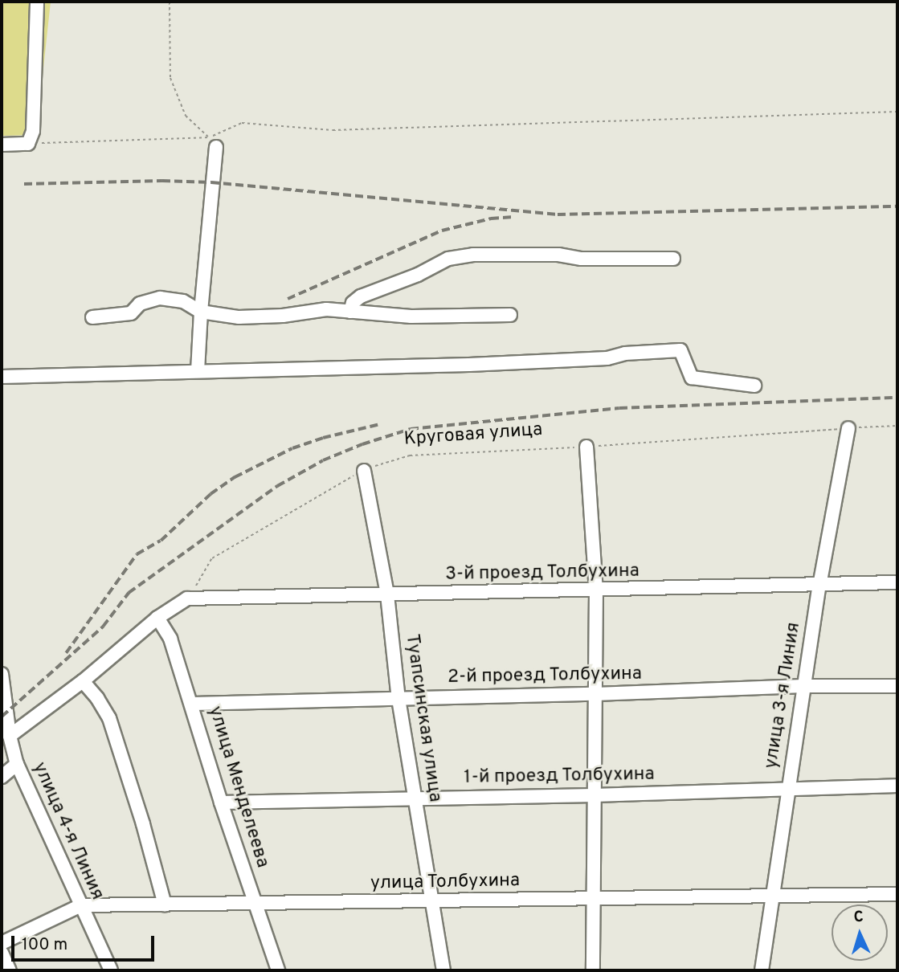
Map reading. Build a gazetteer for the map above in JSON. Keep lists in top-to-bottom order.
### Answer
{
  "streets": {
    "street": [
      "3-й проезд Толбухина",
      "2-й проезд Толбухина",
      "улица 3-я Линия",
      "Туапсинская улица",
      "1-й проезд Толбухина",
      "улица Менделеева",
      "улица 4-я Линия",
      "улица Толбухина"
    ],
    "path": ["Круговая улица"]
  },
  "crossings": [
    ["Круговая улица", "3-й проезд Толбухина"],
    ["Круговая улица", "улица 3-я Линия"],
    ["Круговая улица", "Туапсинская улица"],
    ["3-й проезд Толбухина", "улица 3-я Линия"],
    ["3-й проезд Толбухина", "Туапсинская улица"],
    ["2-й проезд Толбухина", "улица 3-я Линия"],
    ["2-й проезд Толбухина", "Туапсинская улица"],
    ["2-й проезд Толбухина", "улица Менделеева"],
    ["улица 3-я Линия", "1-й проезд Толбухина"],
    ["улица 3-я Линия", "улица Толбухина"],
    ["Туапсинская улица", "1-й проезд Толбухина"],
    ["Туапсинская улица", "улица Толбухина"],
    ["1-й проезд Толбухина", "улица Менделеева"],
    ["улица Менделеева", "улица Толбухина"],
    ["улица 4-я Линия", "улица Толбухина"]
  ],
  "scale_bar": "100 m",
  "north": "top"
}
